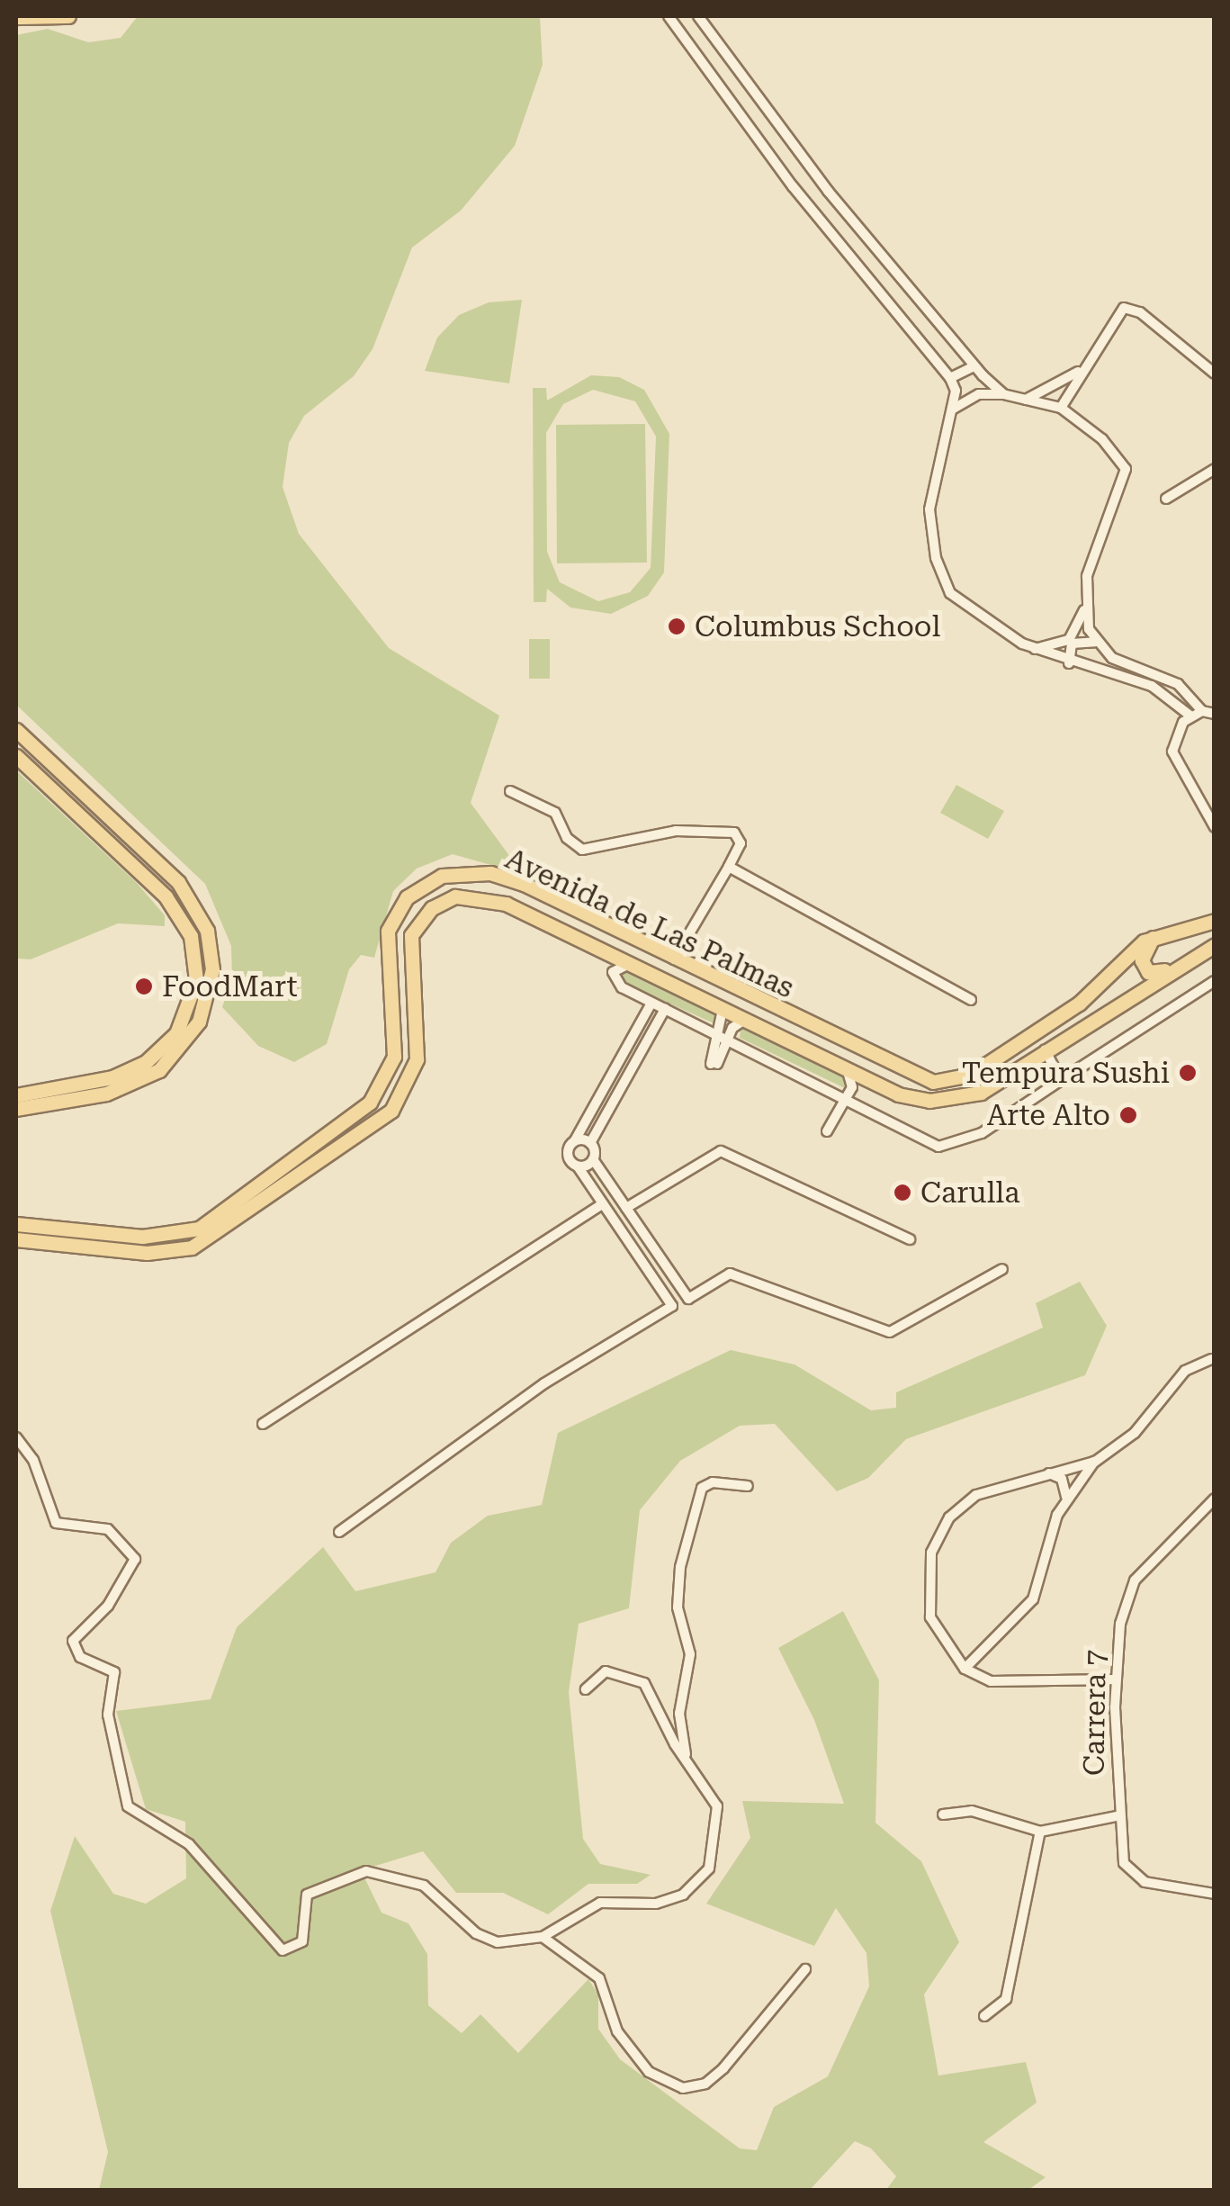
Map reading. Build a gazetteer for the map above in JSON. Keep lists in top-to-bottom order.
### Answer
{
  "streets": {
    "main road": ["Avenida de Las Palmas"],
    "street": ["Carrera 7"]
  },
  "places": [
    "Columbus School",
    "FoodMart",
    "Tempura Sushi",
    "Arte Alto",
    "Carulla"
  ]
}
